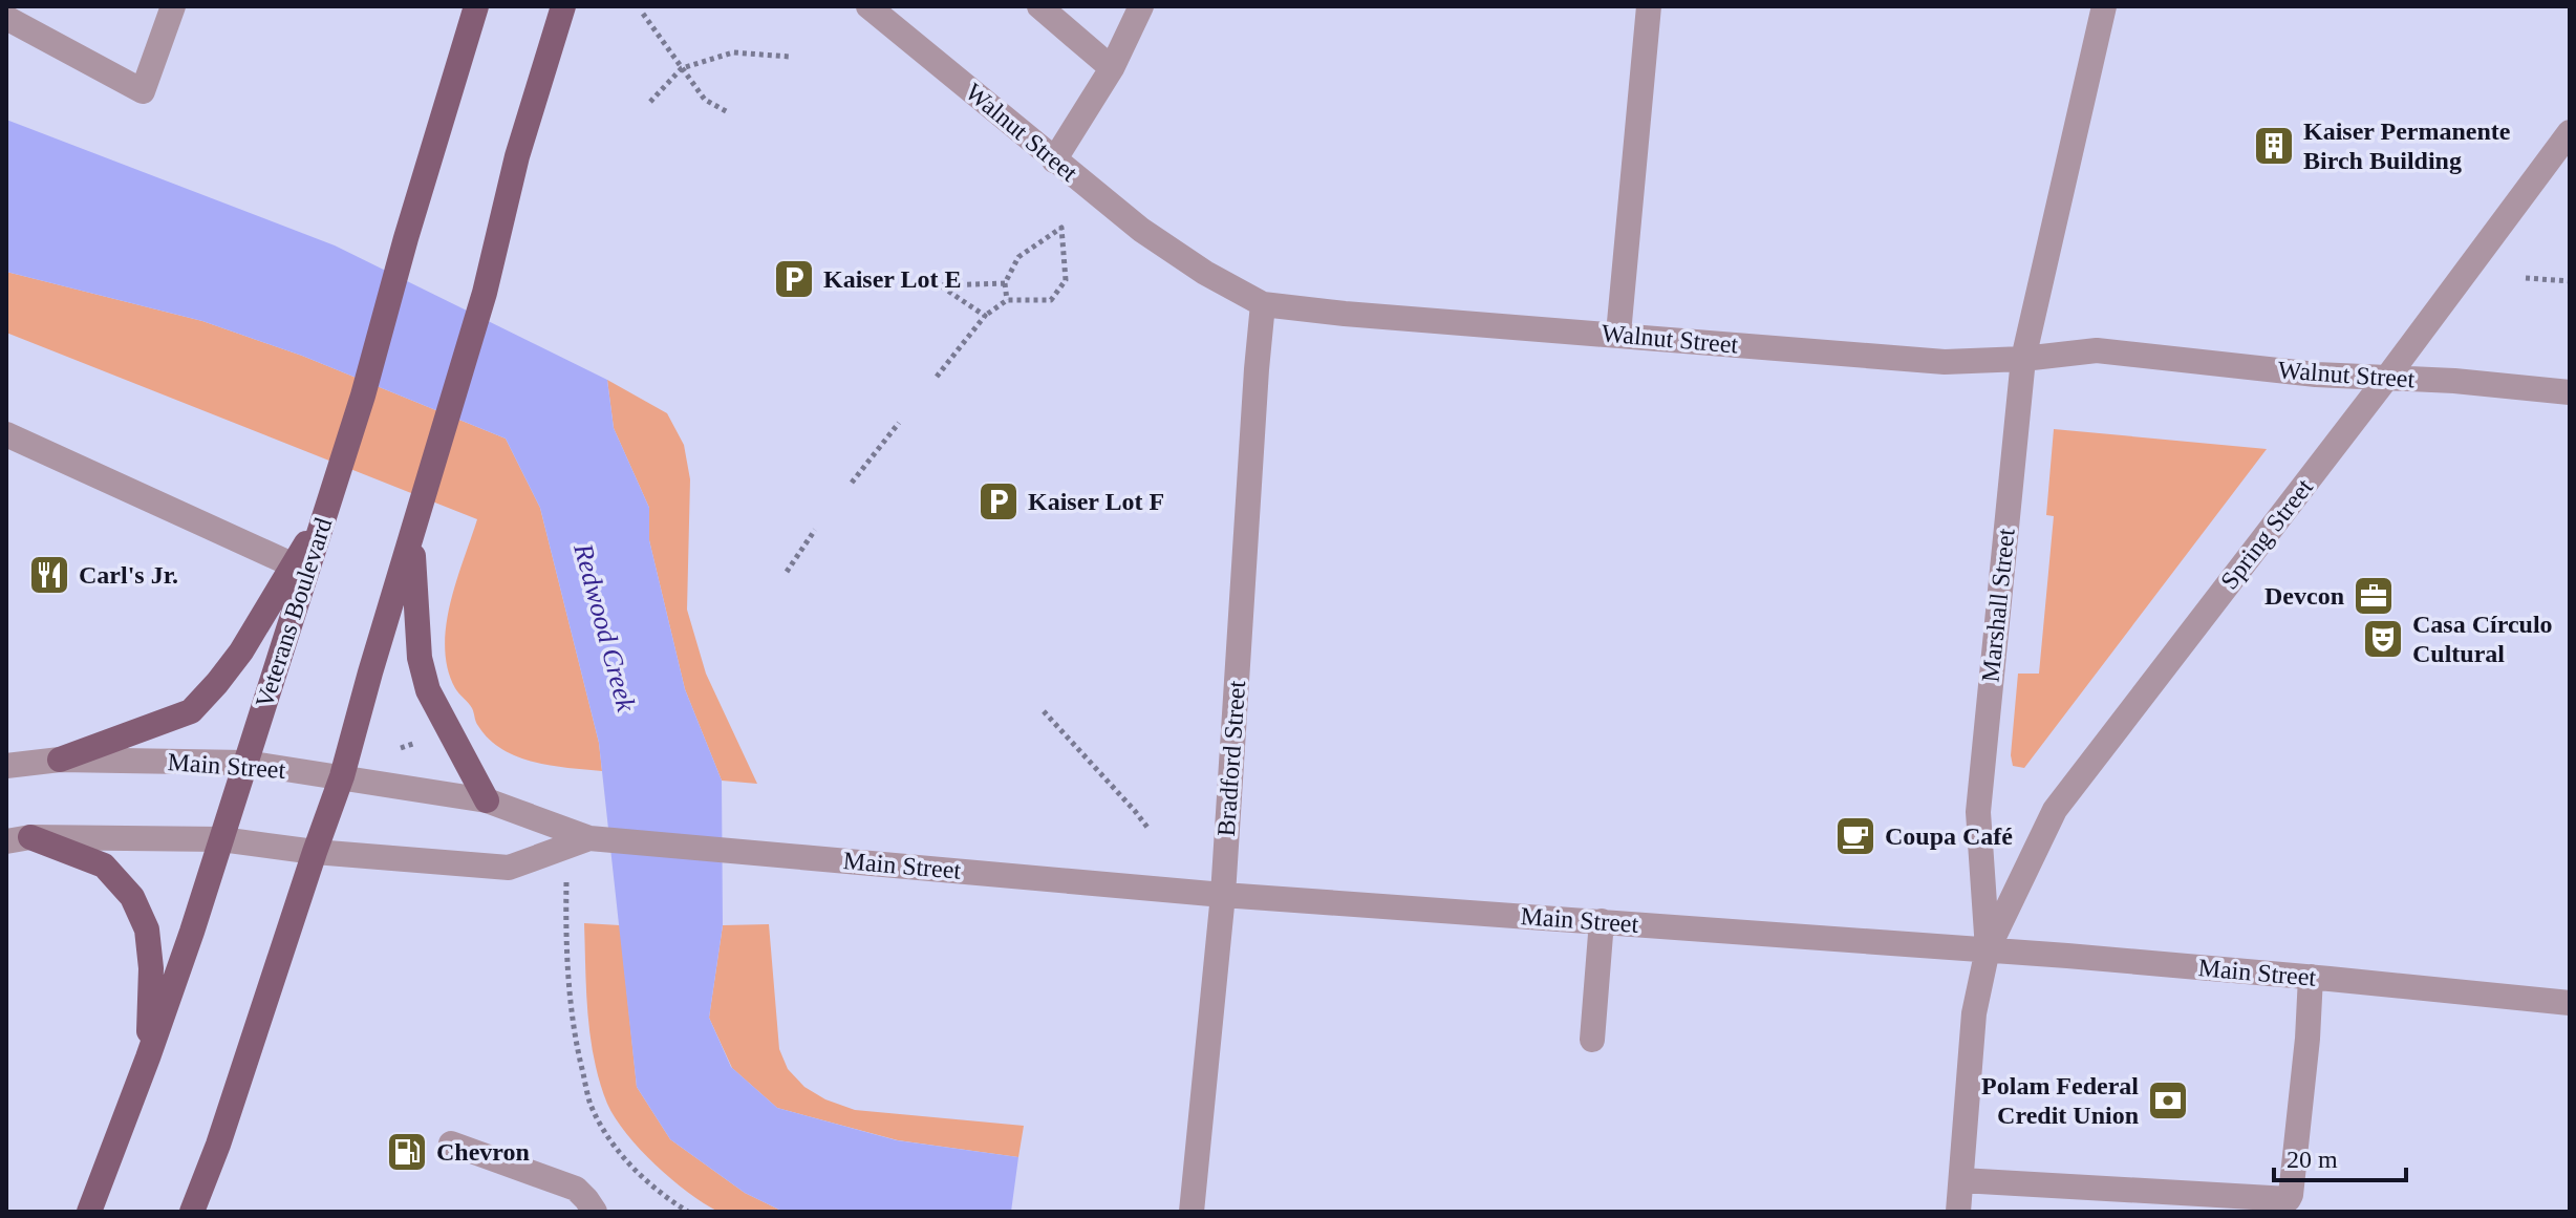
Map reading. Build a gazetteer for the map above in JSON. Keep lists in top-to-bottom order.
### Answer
{
  "streets": {
    "main road": ["Veterans Boulevard"],
    "street": [
      "Walnut Street",
      "Spring Street",
      "Marshall Street",
      "Bradford Street",
      "Main Street"
    ]
  },
  "crossings": [
    ["Walnut Street", "Spring Street"],
    ["Walnut Street", "Marshall Street"],
    ["Walnut Street", "Bradford Street"],
    ["Spring Street", "Marshall Street"],
    ["Spring Street", "Main Street"],
    ["Marshall Street", "Main Street"],
    ["Veterans Boulevard", "Main Street"],
    ["Bradford Street", "Main Street"]
  ],
  "water": ["Redwood Creek"],
  "places": {
    "building": ["Kaiser Permanente Birch Building"],
    "parking": ["Kaiser Lot E", "Kaiser Lot F"],
    "restaurant": ["Carl's Jr."],
    "office": ["Devcon"],
    "theatre": ["Casa Círculo Cultural"],
    "cafe": ["Coupa Café"],
    "bank": ["Polam Federal Credit Union"],
    "fuel station": ["Chevron"]
  },
  "scale_bar": "20 m"
}
